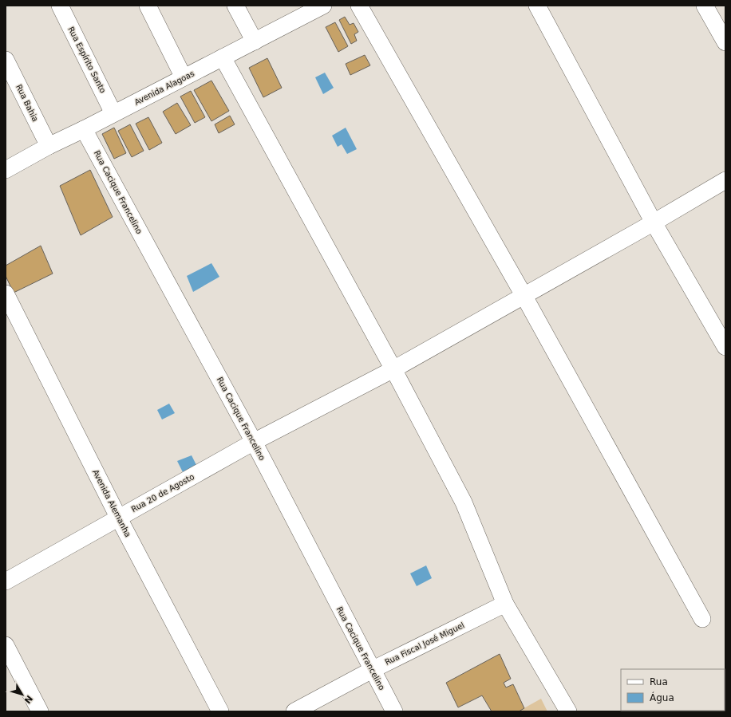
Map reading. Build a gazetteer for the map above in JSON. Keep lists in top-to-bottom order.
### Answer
{
  "streets": {
    "street": [
      "Rua Espírito Santo",
      "Avenida Alagoas",
      "Rua Bahia",
      "Rua Cacique Francelino",
      "Rua 20 de Agosto",
      "Avenida Alemanha",
      "Rua Fiscal José Miguel"
    ]
  },
  "crossings": [
    ["Rua Espírito Santo", "Avenida Alagoas"],
    ["Avenida Alagoas", "Rua Bahia"],
    ["Avenida Alagoas", "Rua Cacique Francelino"],
    ["Rua Cacique Francelino", "Rua 20 de Agosto"],
    ["Rua Cacique Francelino", "Rua Fiscal José Miguel"],
    ["Rua 20 de Agosto", "Avenida Alemanha"]
  ],
  "legend": ["Rua", "Água"],
  "north": "bottom right"
}
